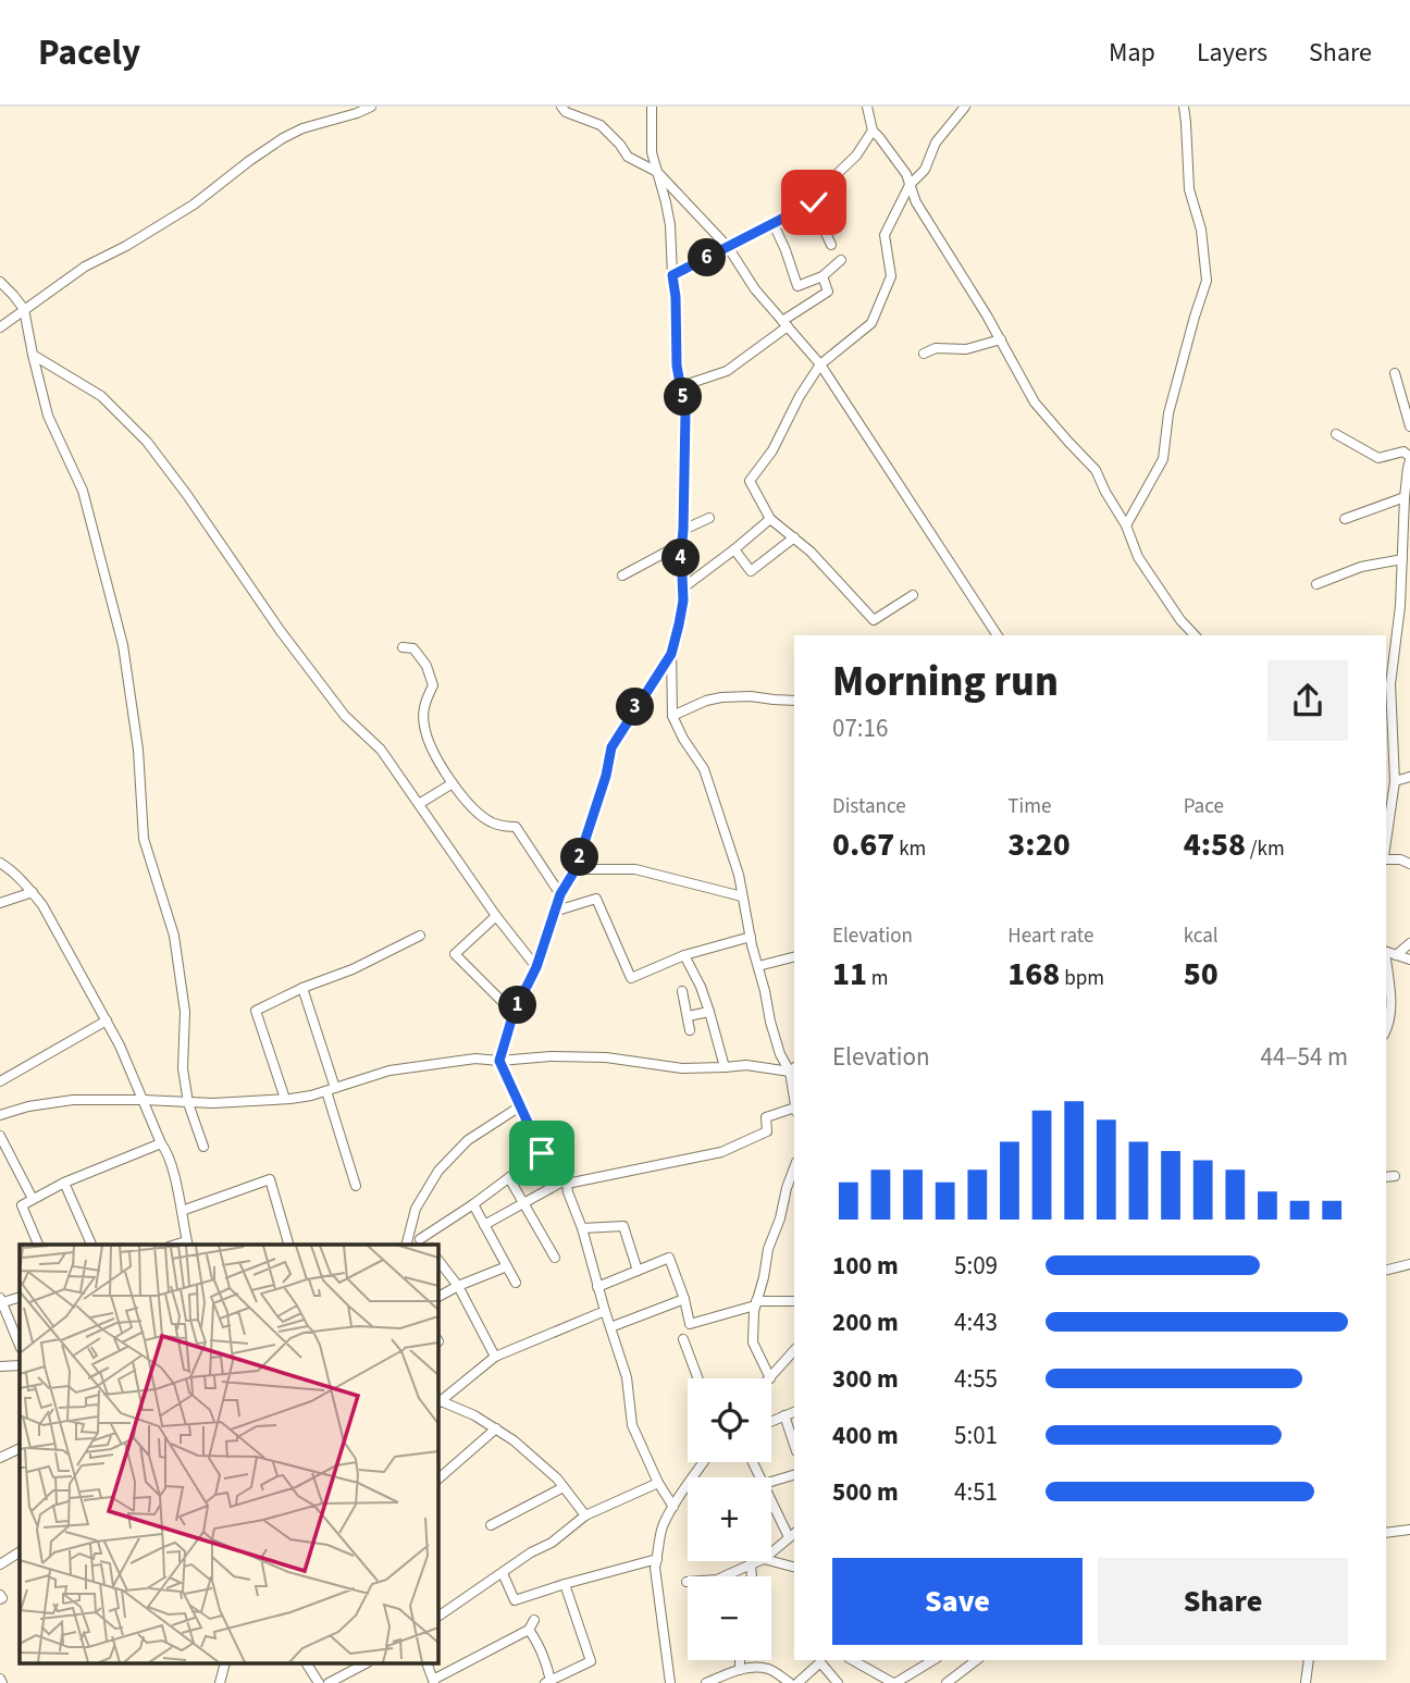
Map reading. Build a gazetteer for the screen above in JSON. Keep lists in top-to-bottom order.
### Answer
{
  "page": {
    "header": "Pacely",
    "nav": ["Map", "Layers", "Share"],
    "pins": [
      "6",
      "5",
      "4",
      "3",
      "2",
      "1"
    ],
    "heading": ["Morning run", "07:16"],
    "stats": [
      ["Distance", "0.67 km"],
      ["Time", "3:20"],
      ["Pace", "4:58 /km"],
      ["Elevation", "11 m"],
      ["Heart rate", "168 bpm"],
      ["kcal", "50"]
    ],
    "chart": ["Elevation", "44–54 m"],
    "list": [
      {
        "name": "100 m",
        "note": "5:09"
      },
      {
        "name": "200 m",
        "note": "4:43"
      },
      {
        "name": "300 m",
        "note": "4:55"
      },
      {
        "name": "400 m",
        "note": "5:01"
      },
      {
        "name": "500 m",
        "note": "4:51"
      }
    ],
    "map_buttons": ["+", "−"],
    "buttons": ["Save", "Share"]
  }
}
